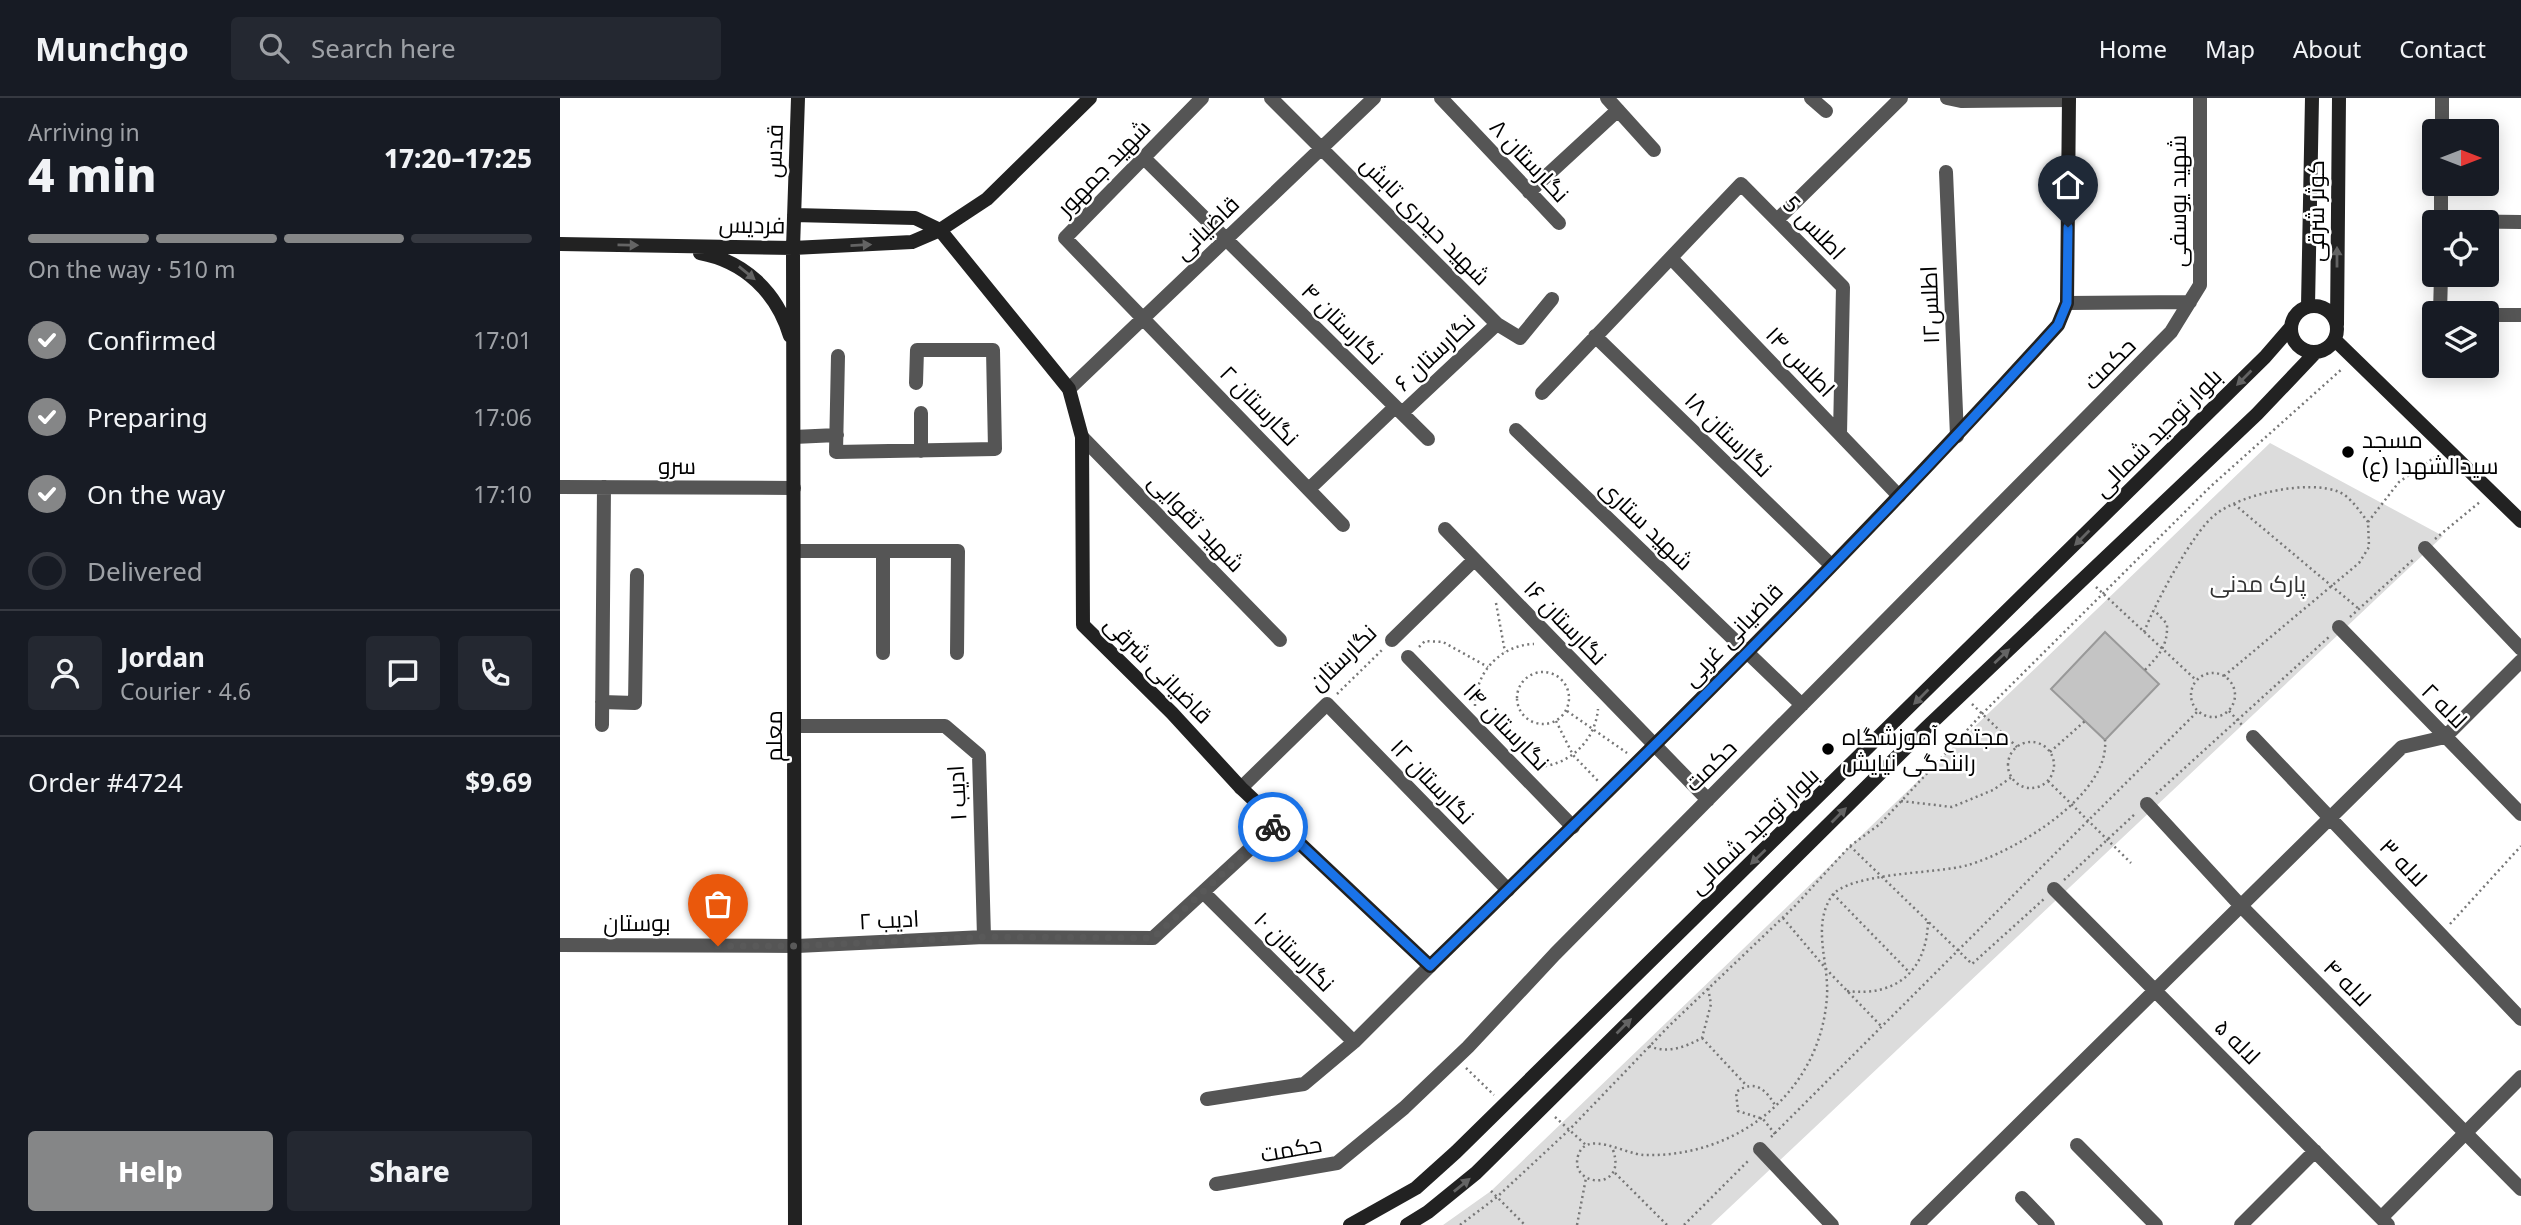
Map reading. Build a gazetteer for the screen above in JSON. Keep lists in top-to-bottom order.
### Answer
{
  "streets": {
    "street": [
      "قدس",
      "نگارستان ۸",
      "شهید جمهور",
      "شهید یوسفی",
      "کوثر شرقی",
      "شهید حیدری تابش",
      "فردیس",
      "قاضیانی",
      "اطلس 5",
      "اطلس۱۲",
      "نگارستان ۴",
      "نگارستان ۶",
      "اطلس ۱۴",
      "حکمت",
      "نگارستان ۲",
      "بلوار توحید شمالی",
      "نگارستان ۱۸",
      "سرو",
      "شهید تقوایی",
      "شهید ستاری",
      "نگارستان ۱۶",
      "قاضیانی غربی",
      "نگارستان",
      "قاضیانی شرقی",
      "لاله ۲",
      "نگارستان ۱۴",
      "معلم",
      "نگارستان ۱۲",
      "ادیب ۱",
      "لاله ۳",
      "ادیب ۲",
      "بوستان",
      "نگارستان ۱۰",
      "لاله ۴",
      "لاله ۵"
    ]
  },
  "crossings": [
    ["قدس", "فردیس"],
    ["قدس", "معلم"],
    ["شهید جمهور", "نگارستان ۴"],
    ["شهید جمهور", "نگارستان ۲"],
    ["شهید یوسفی", "حکمت"],
    ["کوثر شرقی", "بلوار توحید شمالی"],
    ["شهید حیدری تابش", "قاضیانی"],
    ["شهید حیدری تابش", "نگارستان ۶"],
    ["فردیس", "قاضیانی شرقی"],
    ["فردیس", "معلم"],
    ["قاضیانی", "نگارستان ۴"],
    ["قاضیانی", "نگارستان ۲"],
    ["قاضیانی", "قاضیانی شرقی"],
    ["اطلس 5", "اطلس ۱۴"],
    ["اطلس۱۲", "قاضیانی غربی"],
    ["نگارستان ۴", "نگارستان ۶"],
    ["نگارستان ۶", "نگارستان ۲"],
    ["اطلس ۱۴", "قاضیانی غربی"],
    ["حکمت", "شهید ستاری"],
    ["حکمت", "نگارستان ۱۶"],
    ["نگارستان ۱۸", "قاضیانی غربی"],
    ["سرو", "معلم"],
    ["شهید تقوایی", "قاضیانی شرقی"],
    ["شهید ستاری", "قاضیانی غربی"],
    ["نگارستان ۱۶", "قاضیانی غربی"],
    ["نگارستان ۱۶", "نگارستان"],
    ["قاضیانی غربی", "قاضیانی شرقی"],
    ["قاضیانی غربی", "نگارستان ۱۴"],
    ["قاضیانی غربی", "نگارستان ۱۲"],
    ["نگارستان", "قاضیانی شرقی"],
    ["نگارستان", "نگارستان ۱۲"],
    ["قاضیانی شرقی", "ادیب ۲"],
    ["معلم", "ادیب ۱"],
    ["معلم", "ادیب ۲"],
    ["معلم", "بوستان"],
    ["ادیب ۱", "ادیب ۲"],
    ["ادیب ۲", "بوستان"],
    ["ادیب ۲", "نگارستان ۱۰"]
  ],
  "parks": ["پارک مدنی"],
  "places": ["مسجد سیدالشهدا (ع)", "مجتمع آموزشگاه رانندگی نیایش"],
  "north": "right",
  "page": {
    "header": "Munchgo",
    "search": "Search here",
    "nav": [
      "Home",
      "Map",
      "About",
      "Contact"
    ],
    "heading": ["4 min", "Arriving in", "17:20–17:25"],
    "panel": [
      "Jordan",
      "Courier · 4.6",
      "Order #4724",
      "$9.69"
    ],
    "bar": "On the way · 510 m",
    "list": [
      ["Confirmed", "17:01"],
      ["Preparing", "17:06"],
      ["On the way", "17:10"],
      "Delivered"
    ],
    "buttons": ["Help", "Share"]
  }
}
